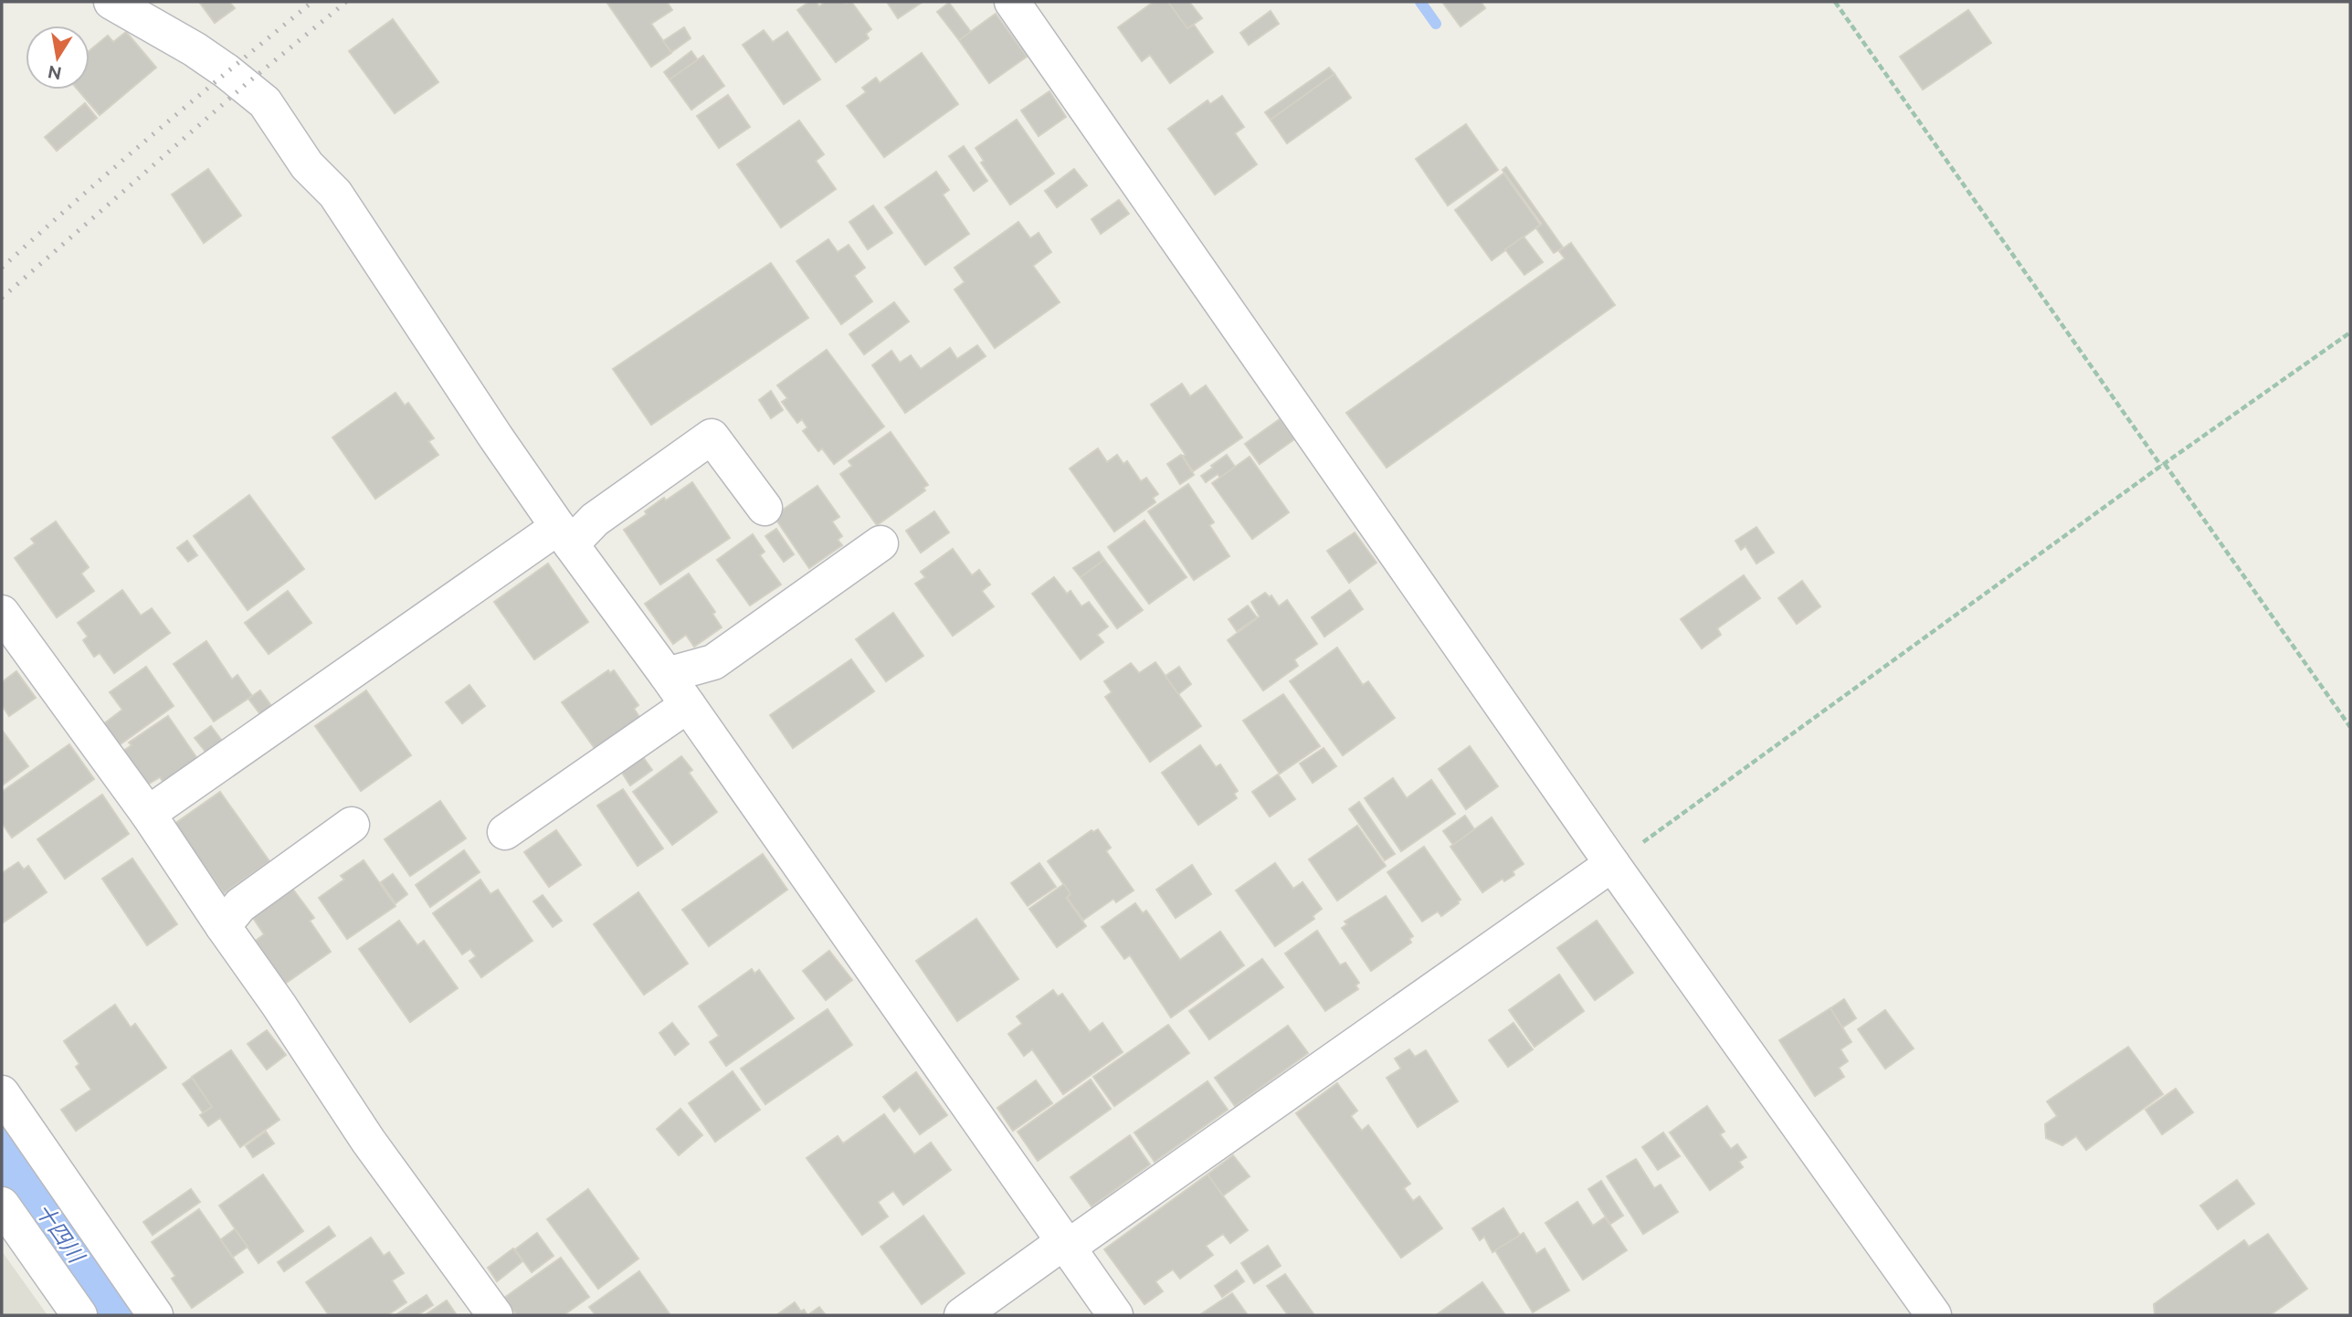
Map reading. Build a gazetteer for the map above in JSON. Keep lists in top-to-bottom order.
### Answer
{
  "water": ["十四川"],
  "north": "bottom"
}
